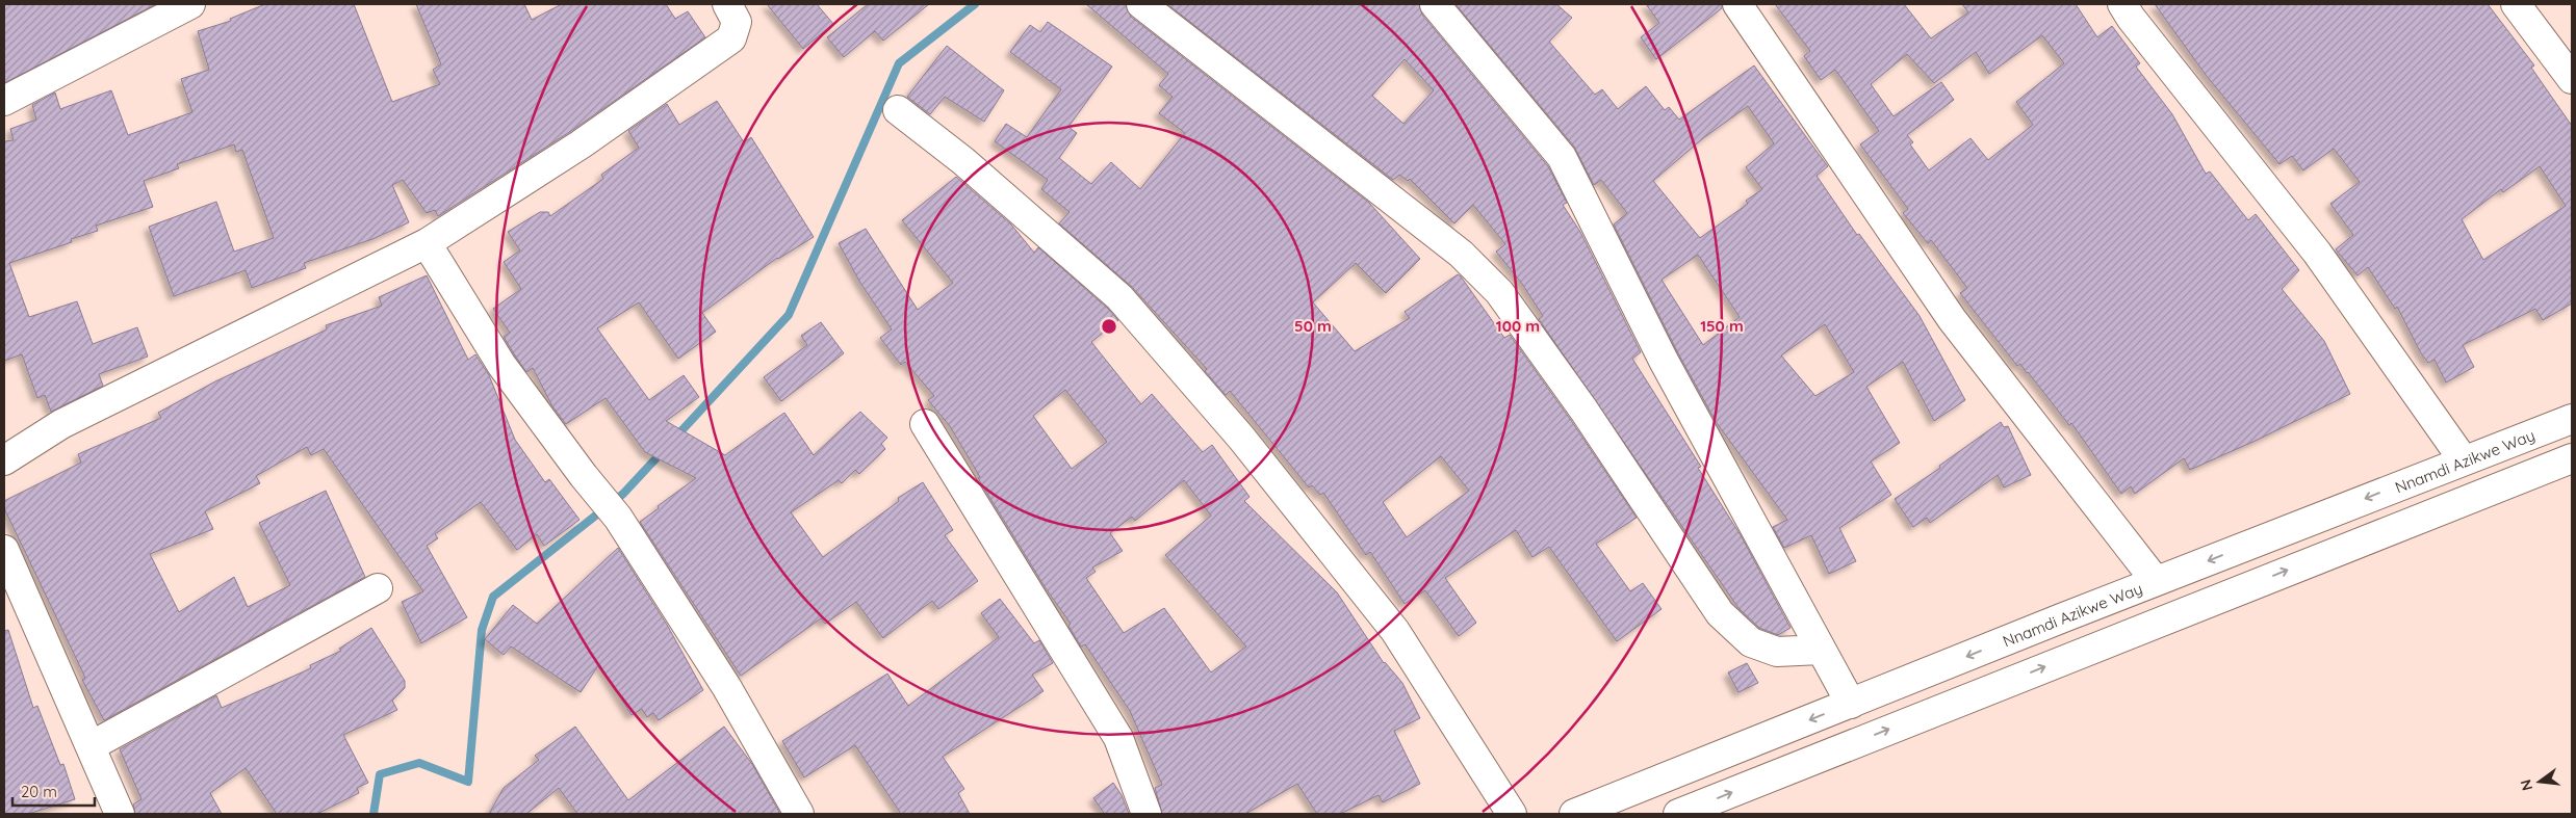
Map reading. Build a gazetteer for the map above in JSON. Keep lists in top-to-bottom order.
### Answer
{
  "streets": {
    "main road": ["Nnamdi Azikwe Way"]
  },
  "scale_bar": "20 m",
  "north": "left",
  "rings": ["50 m", "100 m", "150 m"]
}
